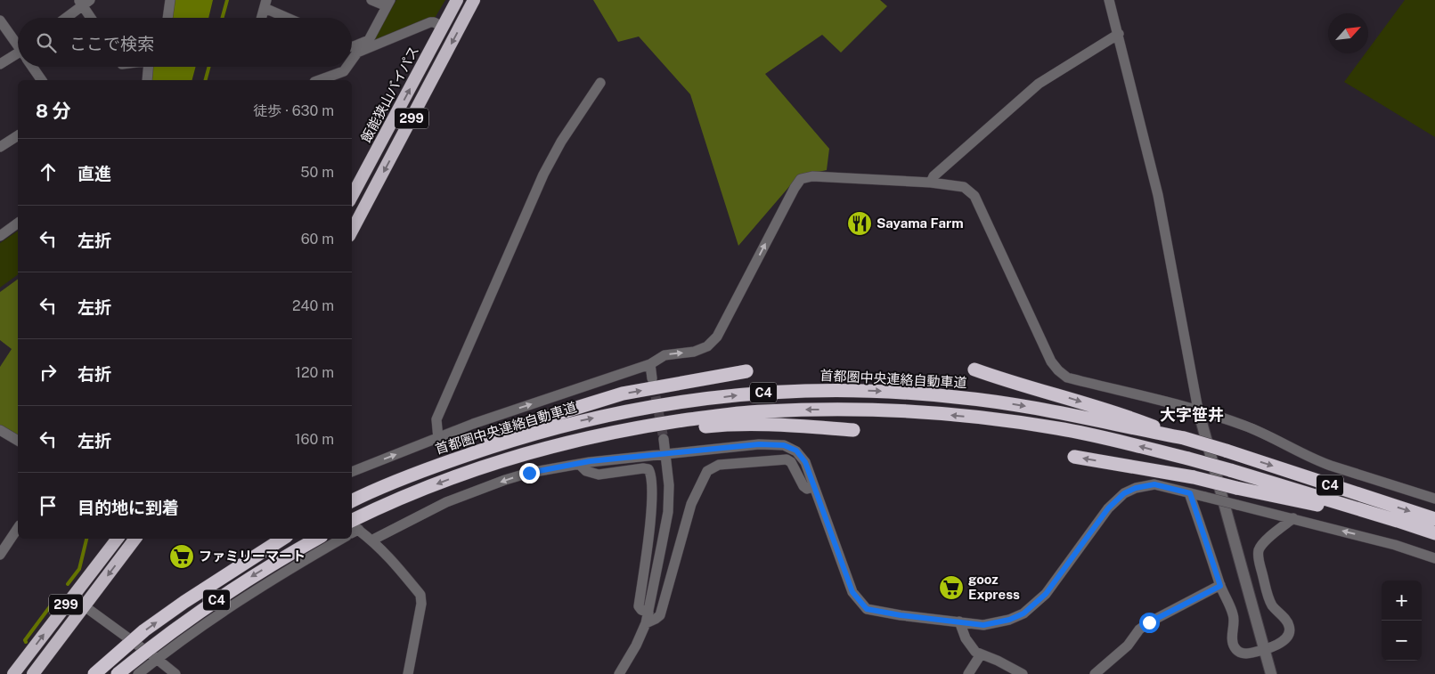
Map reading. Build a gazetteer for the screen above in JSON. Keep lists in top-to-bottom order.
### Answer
{
  "streets": {
    "highway": [
      "飯能狭山バイパス",
      "299",
      "首都圏中央連絡自動車道",
      "C4"
    ]
  },
  "districts": ["大字笹井"],
  "places": {
    "restaurant": ["Sayama Farm"],
    "supermarket": ["ファミリーマート", "gooz Express"]
  },
  "north": "top right",
  "page": {
    "search": "ここで検索",
    "heading": ["8 分", "徒歩 · 630 m"],
    "list": [
      ["直進", "50 m"],
      ["左折", "60 m"],
      ["左折", "240 m"],
      ["右折", "120 m"],
      ["左折", "160 m"],
      "目的地に到着"
    ],
    "map_buttons": ["+", "−"]
  }
}
